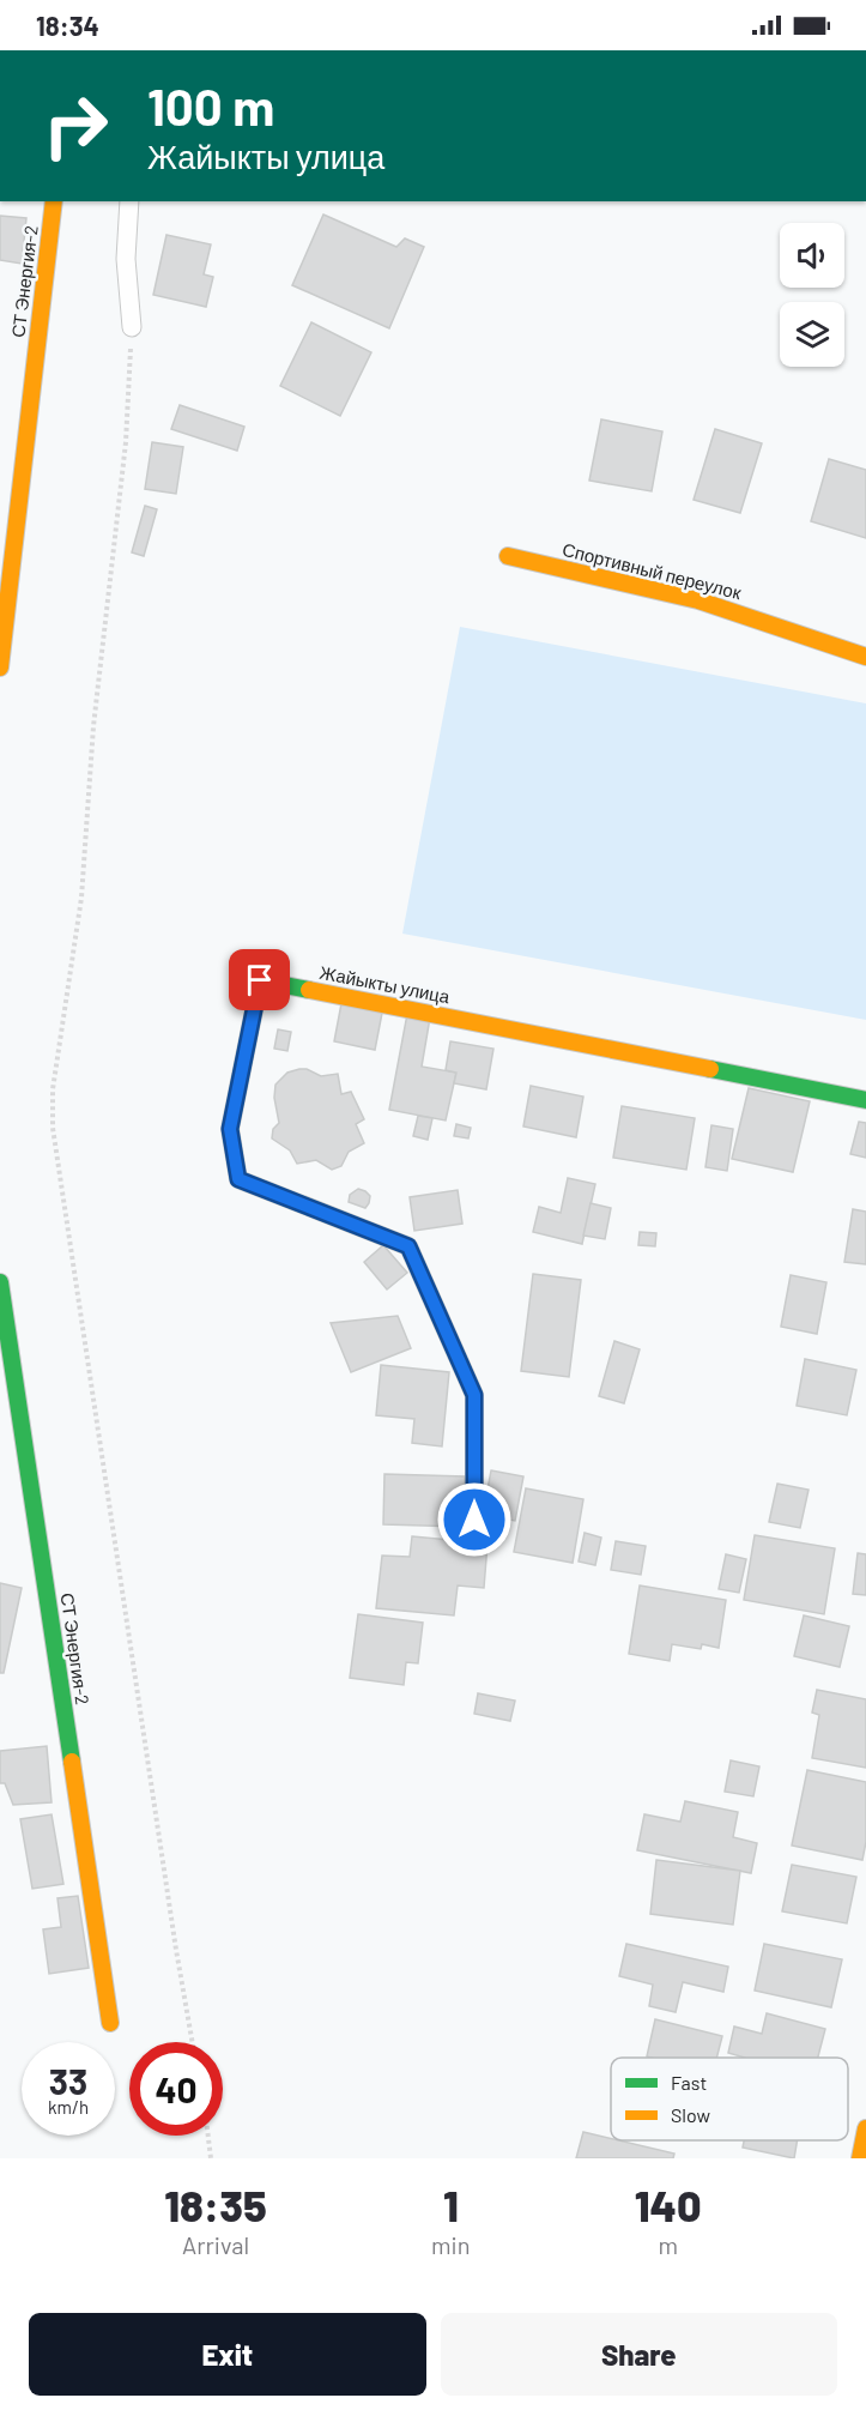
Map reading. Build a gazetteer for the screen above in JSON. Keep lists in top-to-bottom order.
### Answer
{
  "streets": {
    "street": ["СТ Энергия-2", "Спортивный переулок", "Жайыкты улица"]
  },
  "legend": ["Fast", "Slow"],
  "page": {
    "status": "18:34",
    "turn": ["100 m", "Жайыкты улица"],
    "speed": "33 km/h",
    "limit": "40",
    "eta": [
      "18:35",
      "Arrival",
      "1",
      "min",
      "140",
      "m"
    ],
    "buttons": ["Exit", "Share"]
  }
}
